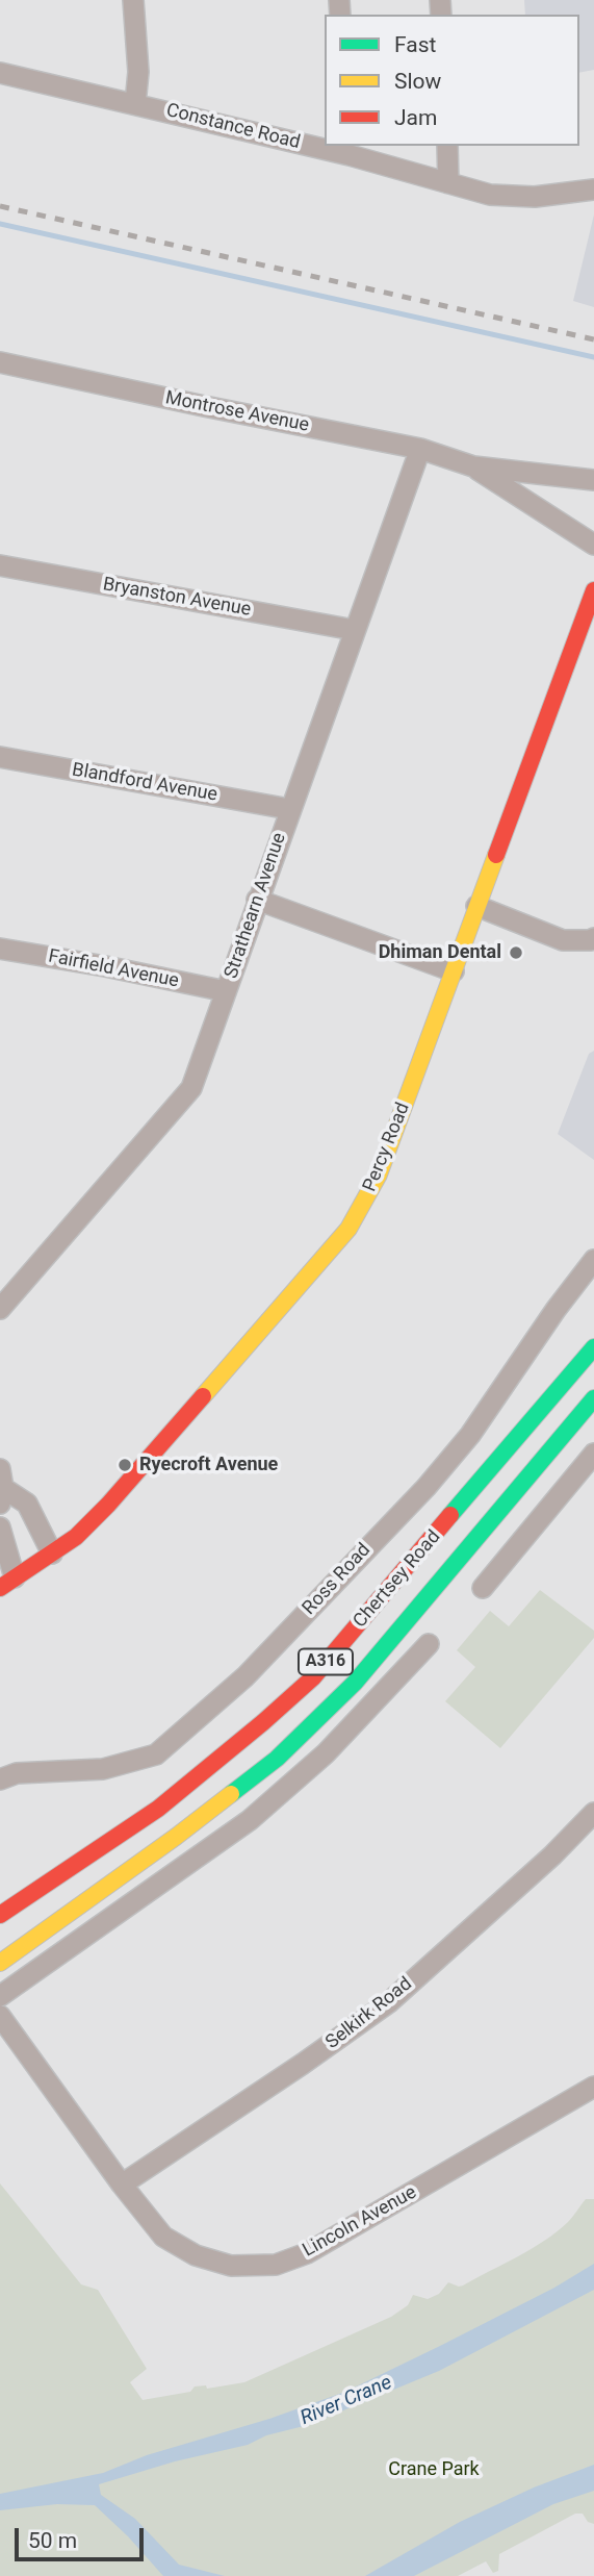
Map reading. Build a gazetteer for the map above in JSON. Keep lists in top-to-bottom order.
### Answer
{
  "streets": {
    "main road": ["Percy Road", "Chertsey Road", "A316"],
    "street": [
      "Constance Road",
      "Montrose Avenue",
      "Bryanston Avenue",
      "Blandford Avenue",
      "Strathearn Avenue",
      "Fairfield Avenue",
      "Ross Road",
      "Selkirk Road",
      "Lincoln Avenue"
    ]
  },
  "crossings": [
    ["Montrose Avenue", "Strathearn Avenue"],
    ["Bryanston Avenue", "Strathearn Avenue"],
    ["Blandford Avenue", "Strathearn Avenue"],
    ["Strathearn Avenue", "Fairfield Avenue"],
    ["Selkirk Road", "Lincoln Avenue"]
  ],
  "water": ["River Crane"],
  "parks": ["Crane Park"],
  "places": ["Dhiman Dental", "Ryecroft Avenue"],
  "legend": ["Fast", "Slow", "Jam"],
  "scale_bar": "50 m"
}
